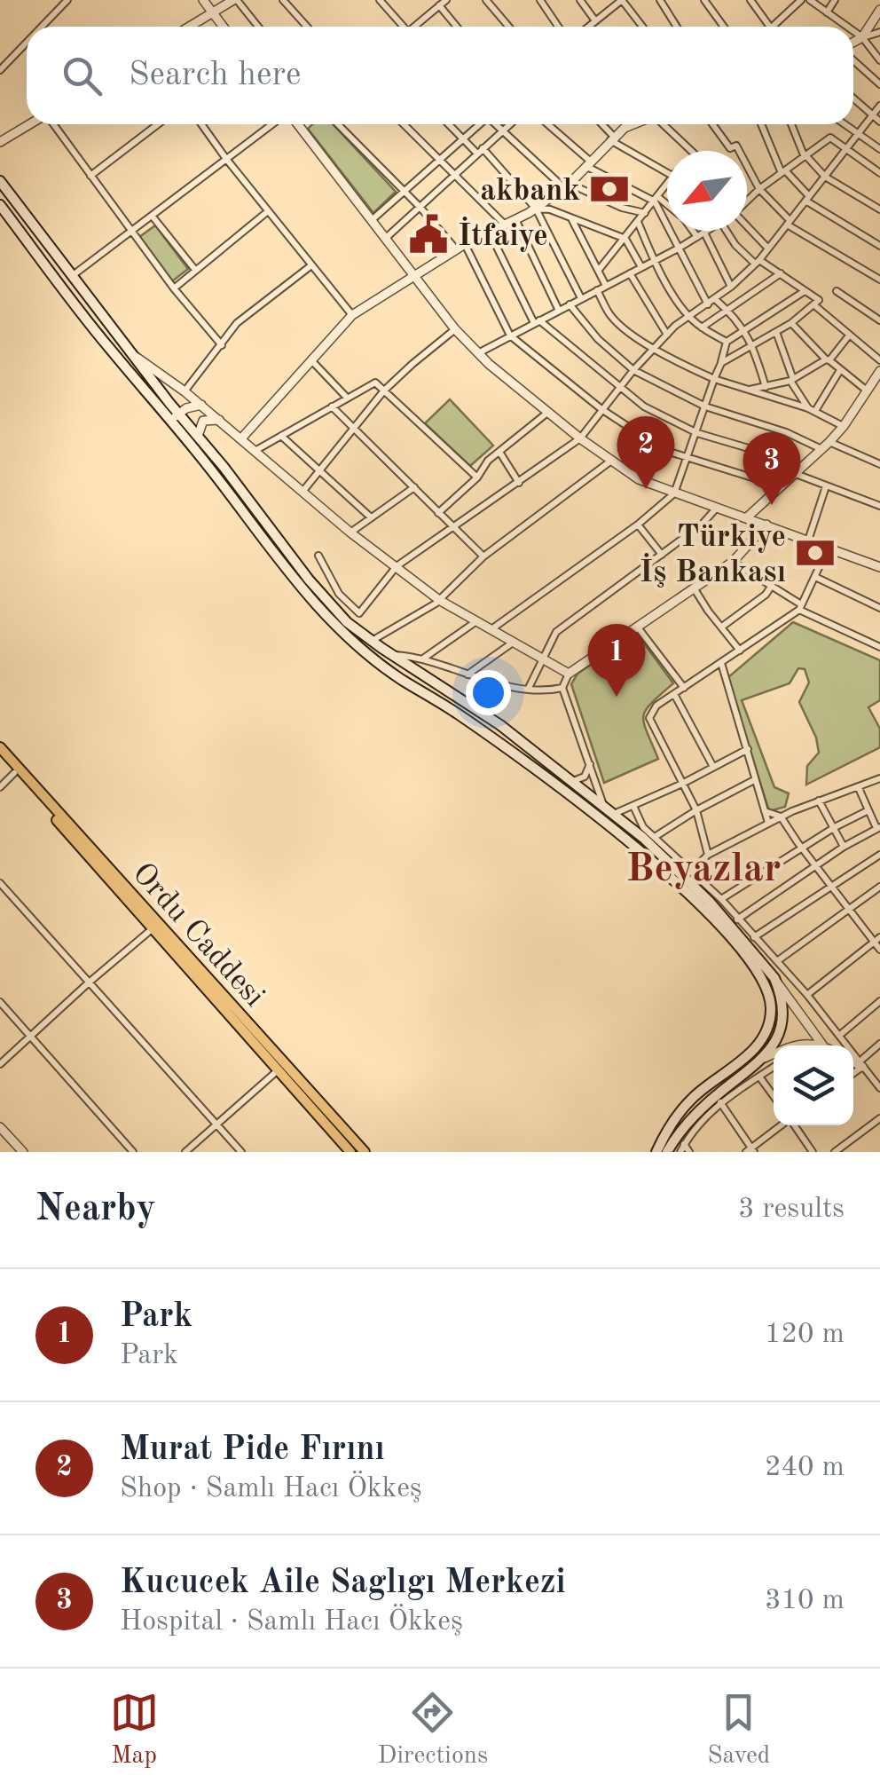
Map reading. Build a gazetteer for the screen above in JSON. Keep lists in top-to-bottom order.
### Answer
{
  "streets": {
    "main road": ["Ordu Caddesi"]
  },
  "districts": ["Beyazlar"],
  "places": {
    "bank": ["akbank", "Türkiye İş Bankası"],
    "public building": ["İtfaiye"]
  },
  "north": "bottom left",
  "page": {
    "search": "Search here",
    "pins": ["2", "3", "1"],
    "heading": ["Nearby", "3 results"],
    "list": [
      {
        "mark": "1",
        "name": "Park",
        "note": "Park",
        "value": "120 m"
      },
      {
        "mark": "2",
        "name": "Murat Pide Fırını",
        "note": "Shop · Samlı Hacı Ökkeş",
        "value": "240 m"
      },
      {
        "mark": "3",
        "name": "Kucucek Aile Saglıgı Merkezi",
        "note": "Hospital · Samlı Hacı Ökkeş",
        "value": "310 m"
      }
    ],
    "nav": ["Map", "Directions", "Saved"]
  }
}
